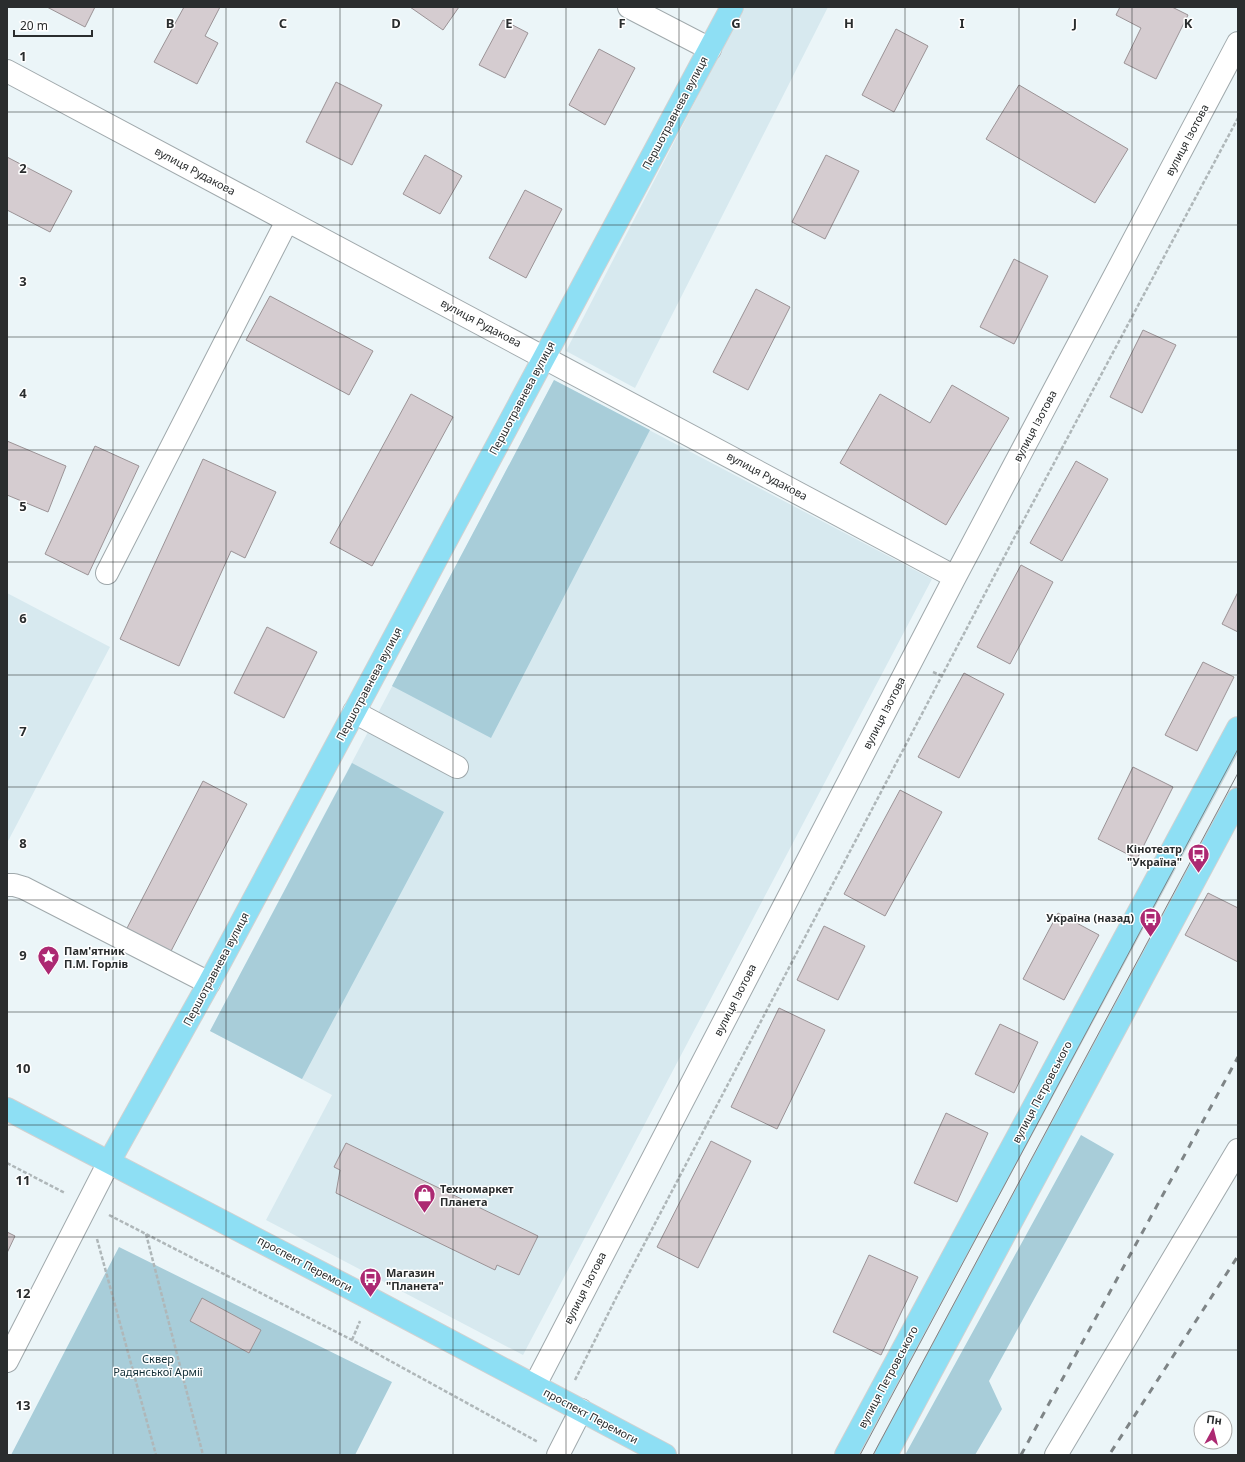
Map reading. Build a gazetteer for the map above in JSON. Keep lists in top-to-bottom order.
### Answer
{
  "streets": {
    "main road": ["Першотравнева вулиця", "вулиця Петровського", "проспект Перемоги"],
    "street": ["вулиця Ізотова", "вулиця Рудакова"]
  },
  "crossings": [
    ["Першотравнева вулиця", "вулиця Рудакова"],
    ["Першотравнева вулиця", "проспект Перемоги"],
    ["вулиця Ізотова", "вулиця Рудакова"],
    ["вулиця Ізотова", "проспект Перемоги"]
  ],
  "parks": ["Сквер Радянської Армії"],
  "places": {
    "bus stop": ["Кінотеатр \"Україна\"", "Україна (назад)", "Магазин \"Планета\""],
    "place": ["Пам'ятник П.М. Горлів"],
    "shop": ["Техномаркет Планета"]
  },
  "scale_bar": "20 m",
  "north": "top",
  "grid": {
    "columns": [
      "B",
      "C",
      "D",
      "E",
      "F",
      "G",
      "H",
      "I",
      "J",
      "K"
    ],
    "rows": [
      "1",
      "2",
      "3",
      "4",
      "5",
      "6",
      "7",
      "8",
      "9",
      "10",
      "11",
      "12",
      "13"
    ]
  }
}
